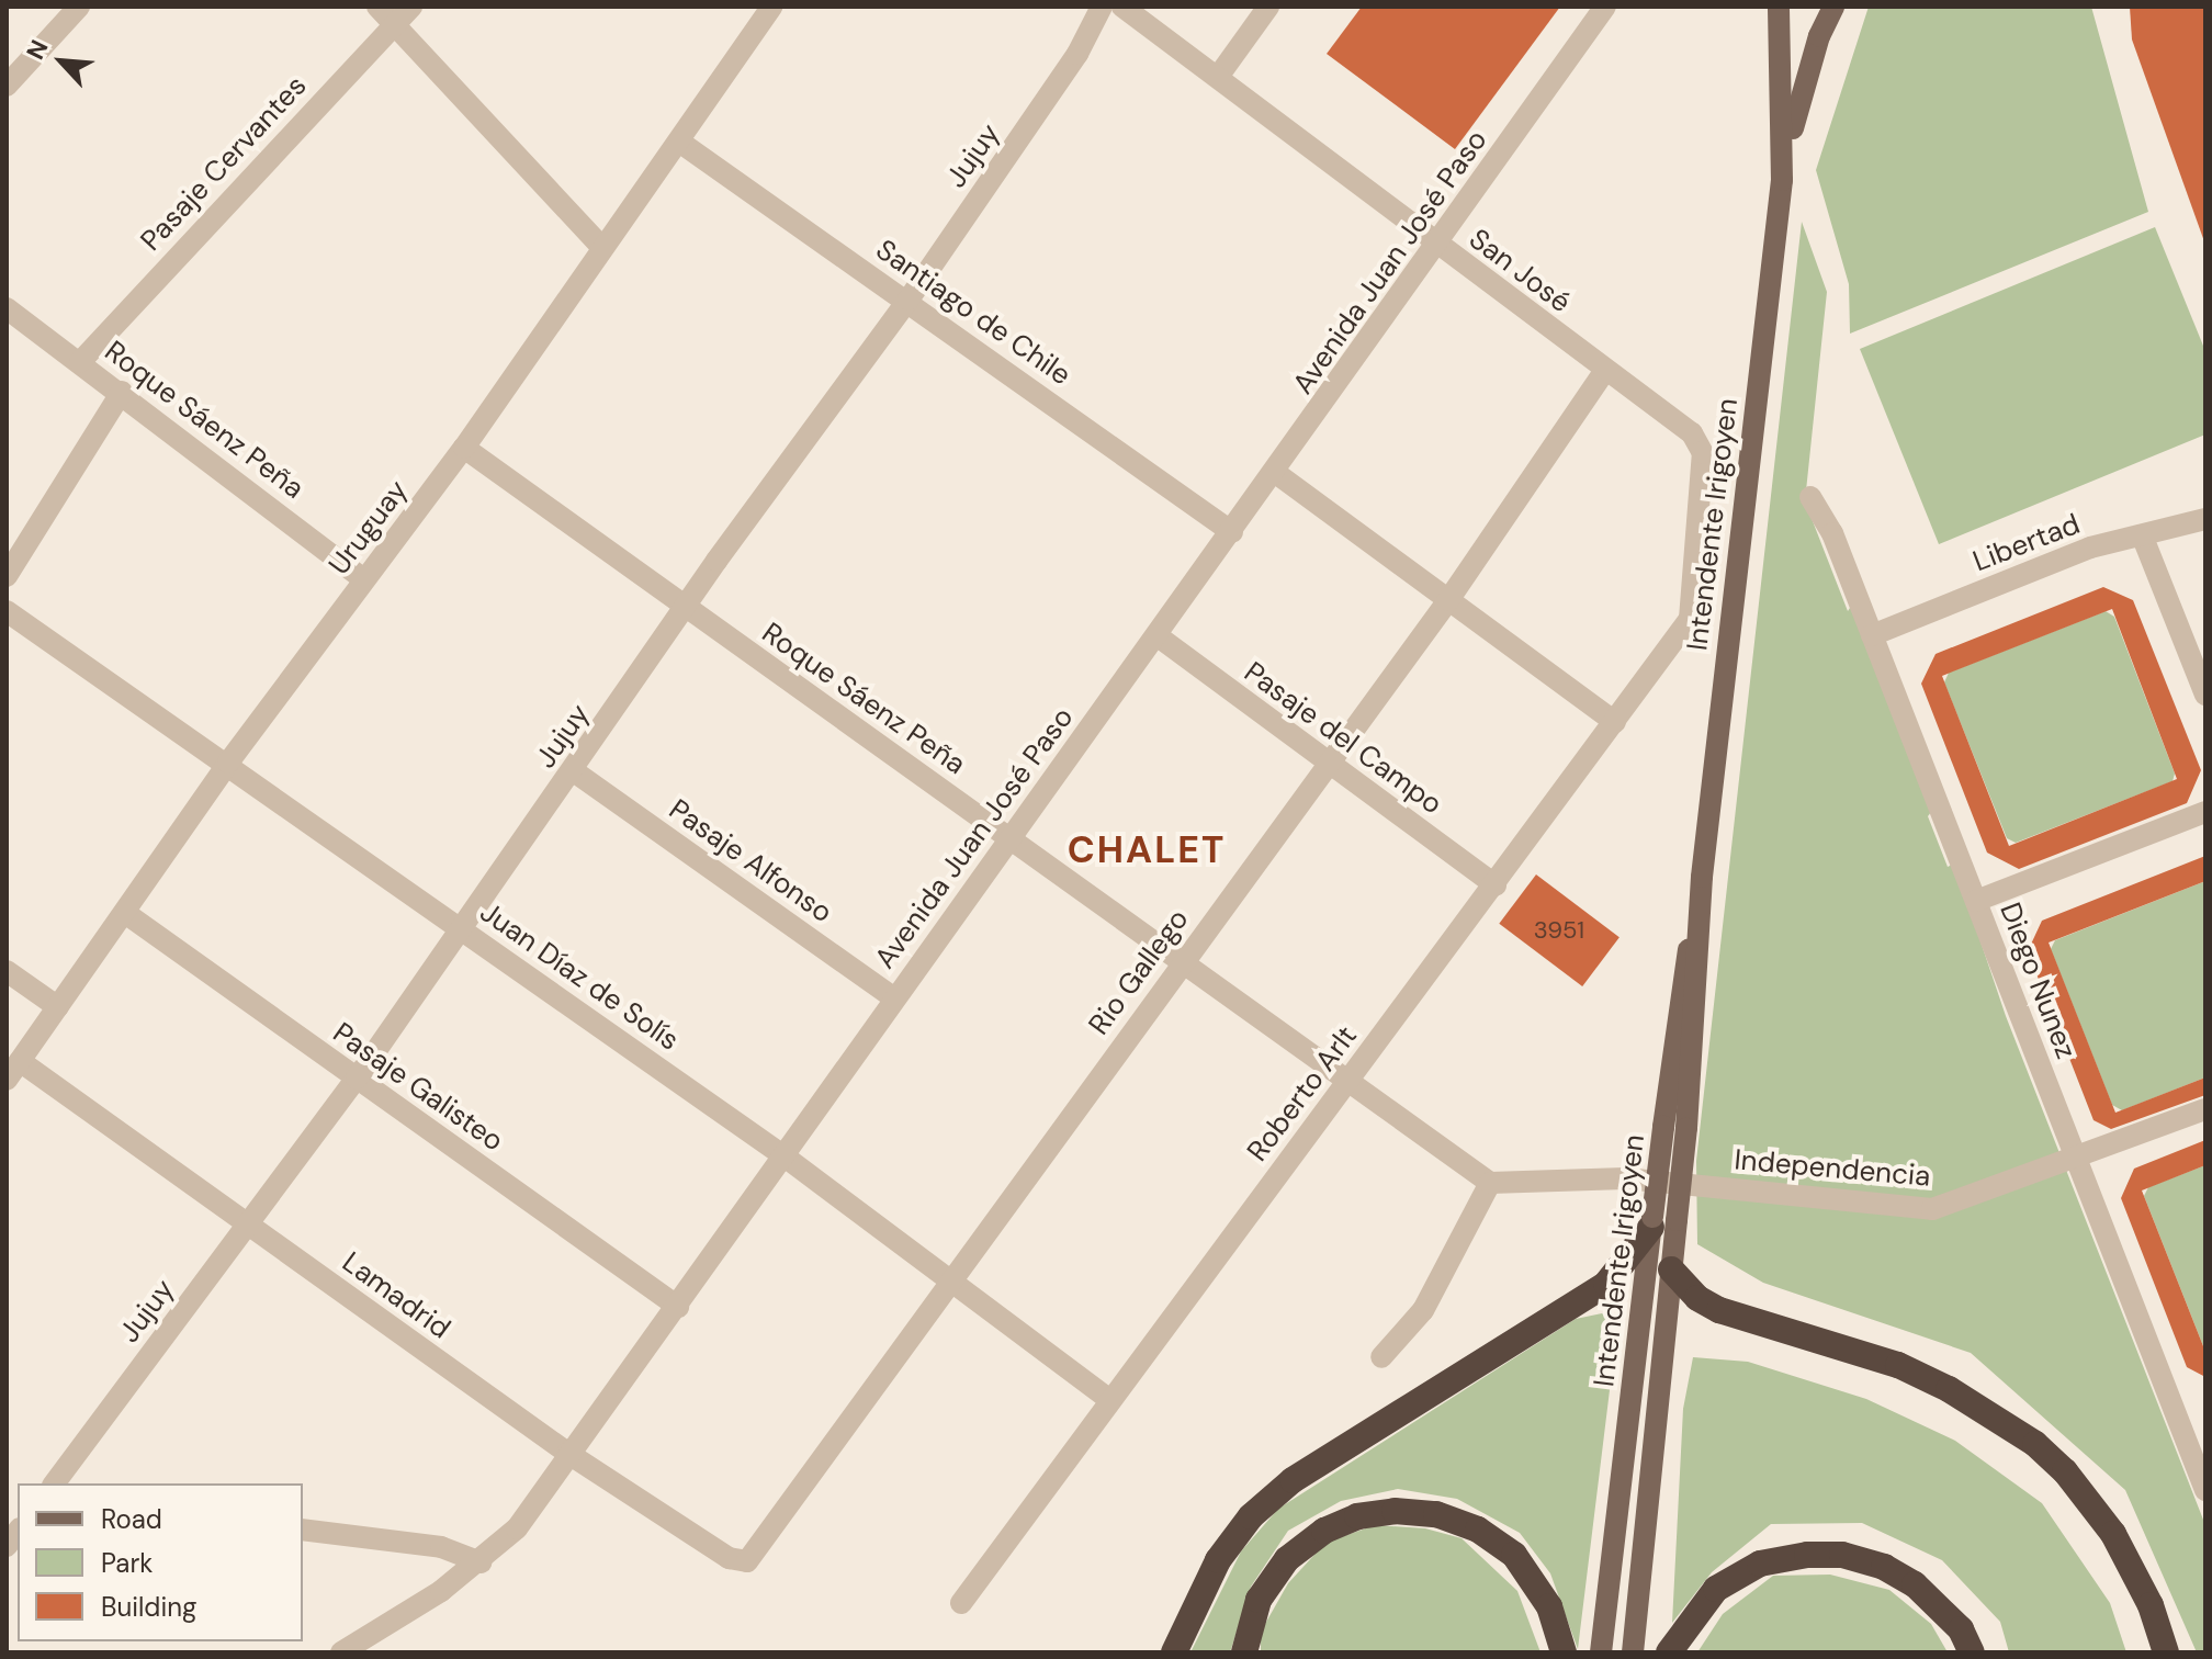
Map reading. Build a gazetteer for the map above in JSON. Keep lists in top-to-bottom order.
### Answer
{
  "streets": {
    "main road": ["Intendente Irigoyen"],
    "street": [
      "Jujuy",
      "Pasaje Cervantes",
      "Avenida Juan José Paso",
      "San José",
      "Santiago de Chile",
      "Roque Sáenz Peña",
      "Uruguay",
      "Libertad",
      "Pasaje del Campo",
      "Pasaje Alfonso",
      "Rio Gallego",
      "Juan Díaz de Solís",
      "Diego Nunez",
      "Pasaje Galisteo",
      "Roberto Arlt",
      "Independencia",
      "Lamadrid"
    ]
  },
  "crossings": [
    ["Jujuy", "Santiago de Chile"],
    ["Jujuy", "Roque Sáenz Peña"],
    ["Jujuy", "Pasaje Alfonso"],
    ["Jujuy", "Juan Díaz de Solís"],
    ["Jujuy", "Pasaje Galisteo"],
    ["Jujuy", "Lamadrid"],
    ["Pasaje Cervantes", "Roque Sáenz Peña"],
    ["Avenida Juan José Paso", "San José"],
    ["Avenida Juan José Paso", "Santiago de Chile"],
    ["Avenida Juan José Paso", "Roque Sáenz Peña"],
    ["Avenida Juan José Paso", "Pasaje del Campo"],
    ["Avenida Juan José Paso", "Pasaje Alfonso"],
    ["Avenida Juan José Paso", "Juan Díaz de Solís"],
    ["Avenida Juan José Paso", "Pasaje Galisteo"],
    ["Avenida Juan José Paso", "Lamadrid"],
    ["San José", "Rio Gallego"],
    ["San José", "Roberto Arlt"],
    ["Santiago de Chile", "Uruguay"],
    ["Roque Sáenz Peña", "Uruguay"],
    ["Roque Sáenz Peña", "Rio Gallego"],
    ["Roque Sáenz Peña", "Roberto Arlt"],
    ["Roque Sáenz Peña", "Independencia"],
    ["Uruguay", "Juan Díaz de Solís"],
    ["Uruguay", "Pasaje Galisteo"],
    ["Uruguay", "Lamadrid"],
    ["Libertad", "Diego Nunez"],
    ["Pasaje del Campo", "Rio Gallego"],
    ["Pasaje del Campo", "Roberto Arlt"],
    ["Rio Gallego", "Juan Díaz de Solís"],
    ["Rio Gallego", "Lamadrid"],
    ["Juan Díaz de Solís", "Roberto Arlt"],
    ["Diego Nunez", "Independencia"]
  ],
  "districts": ["CHALET"],
  "house_numbers": ["3951"],
  "legend": ["Road", "Park", "Building"],
  "north": "top left"
}
